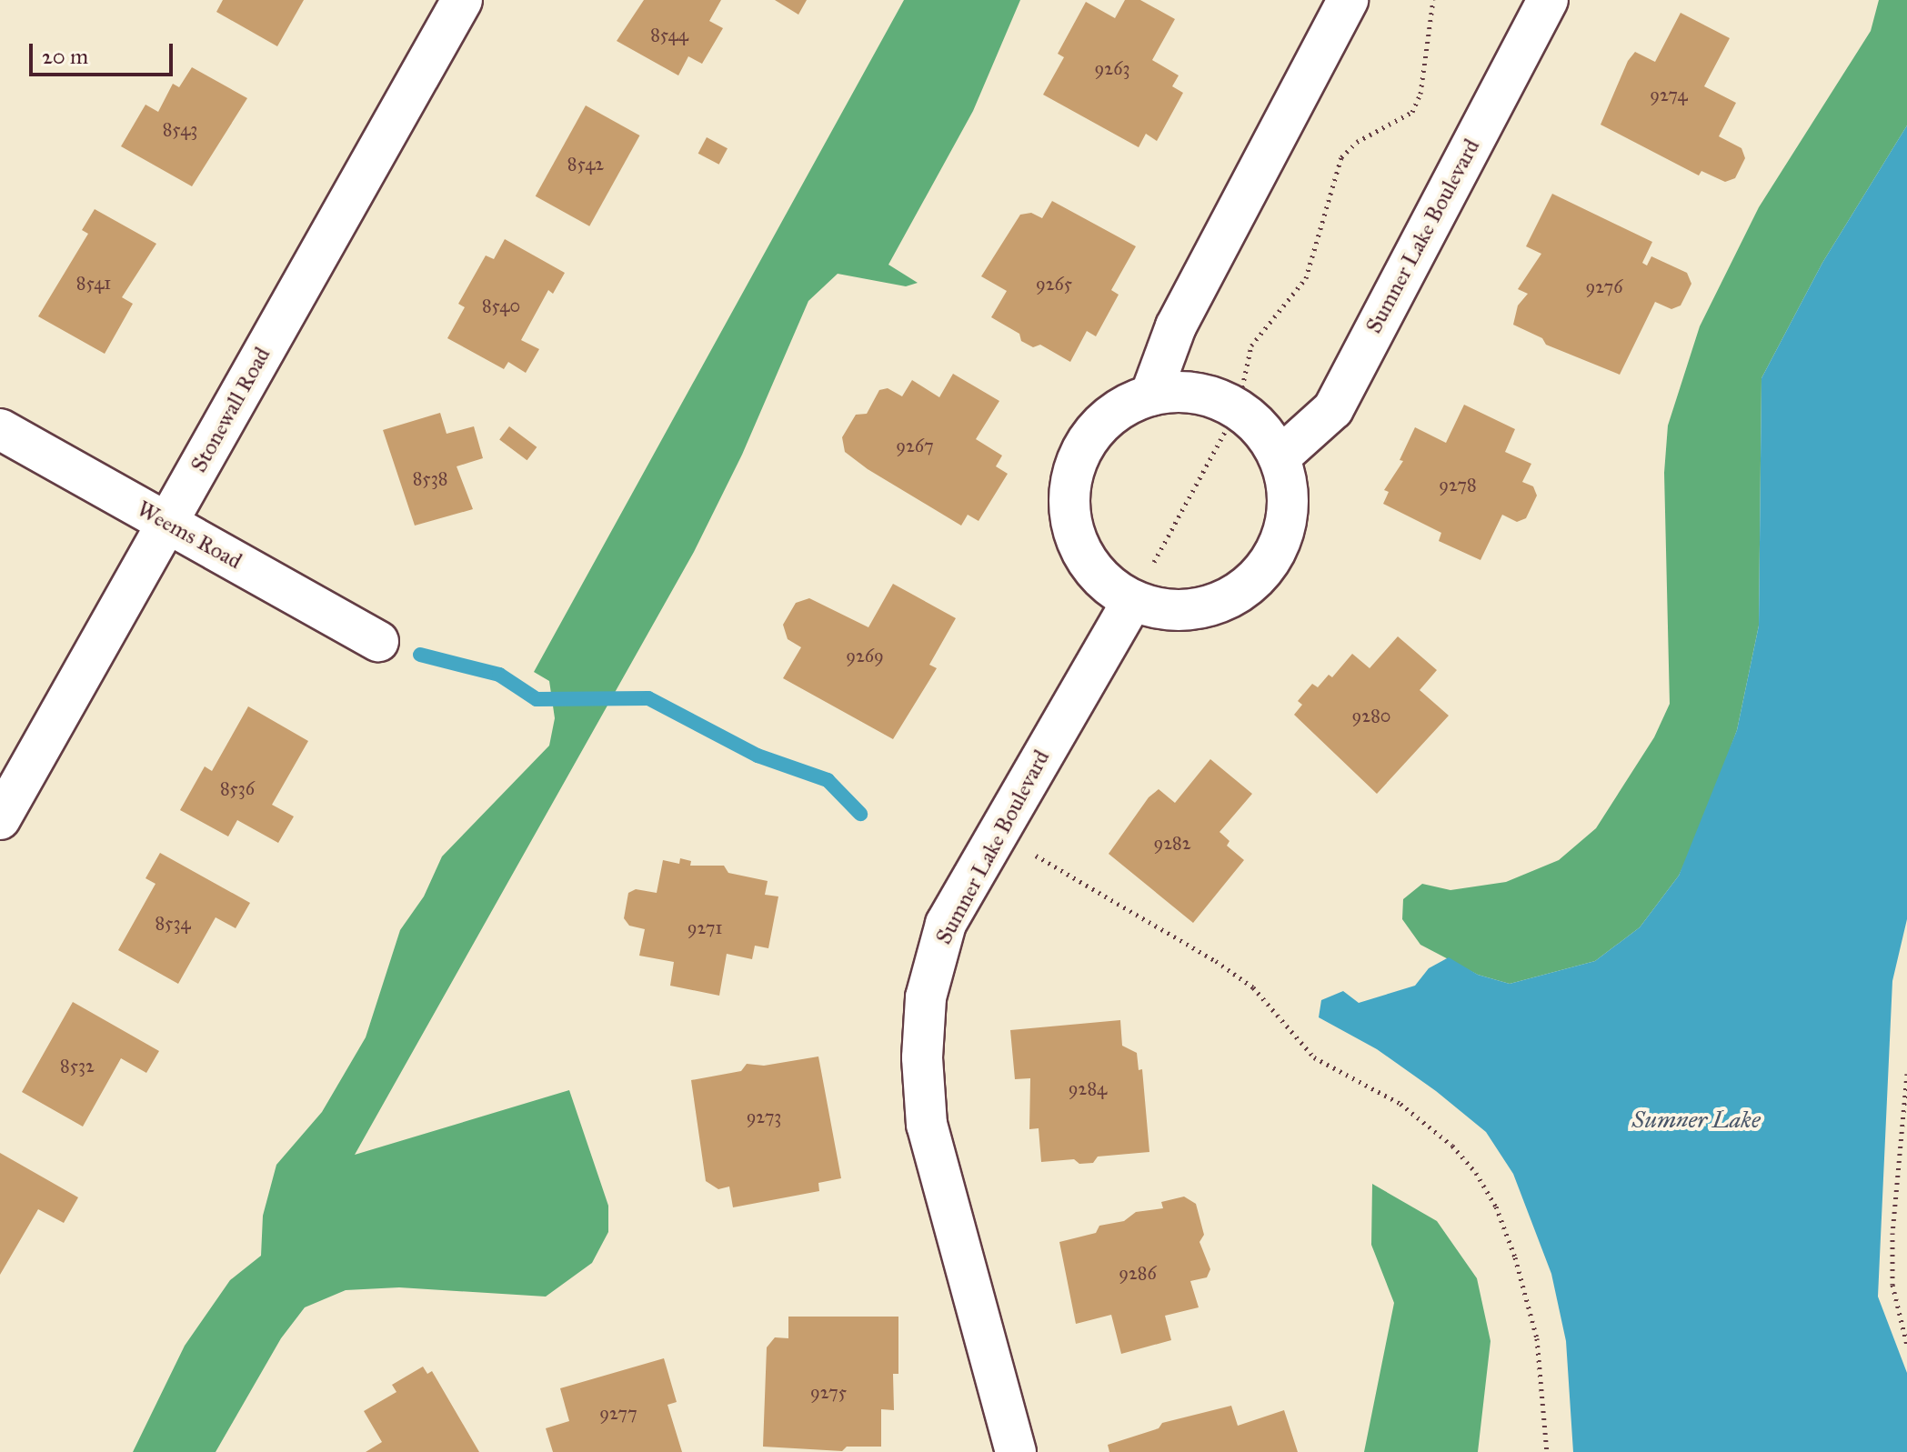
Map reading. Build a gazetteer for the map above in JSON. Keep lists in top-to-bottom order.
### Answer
{
  "streets": {
    "street": ["Sumner Lake Boulevard", "Stonewall Road", "Weems Road"]
  },
  "crossings": [
    ["Stonewall Road", "Weems Road"]
  ],
  "water": ["Sumner Lake"],
  "house_numbers": [
    "8544",
    "9263",
    "9274",
    "8543",
    "8542",
    "8541",
    "9265",
    "9276",
    "8540",
    "9267",
    "8538",
    "9278",
    "9269",
    "9280",
    "8536",
    "9282",
    "8534",
    "9271",
    "8532",
    "9284",
    "9273",
    "9286",
    "9275",
    "9277"
  ],
  "scale_bar": "20 m"
}
